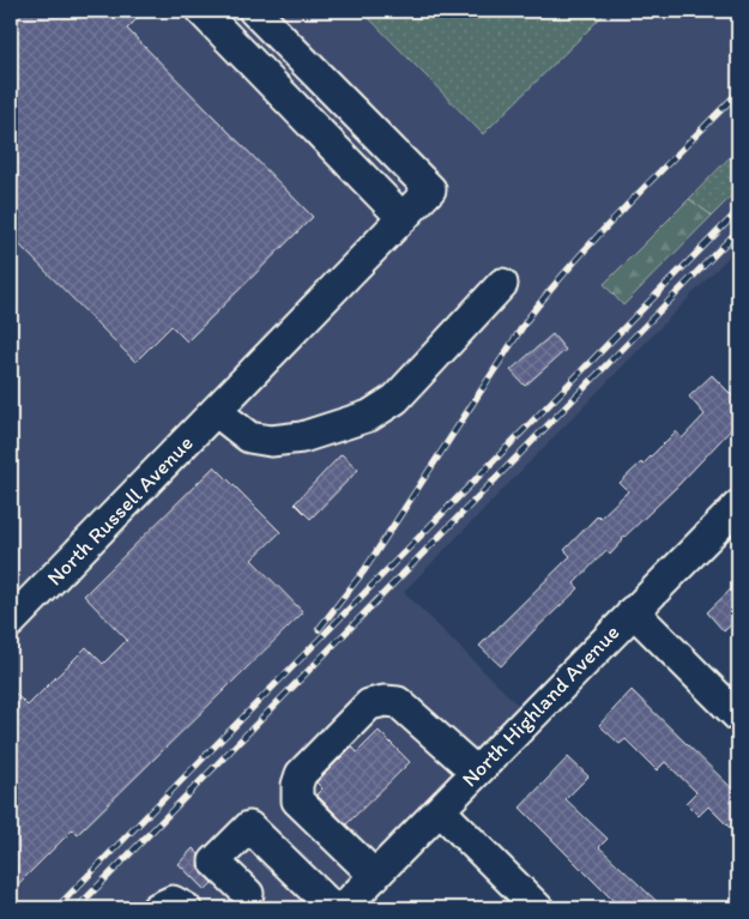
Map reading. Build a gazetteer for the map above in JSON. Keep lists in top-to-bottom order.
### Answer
{
  "streets": {
    "street": ["North Russell Avenue", "North Highland Avenue"]
  }
}
